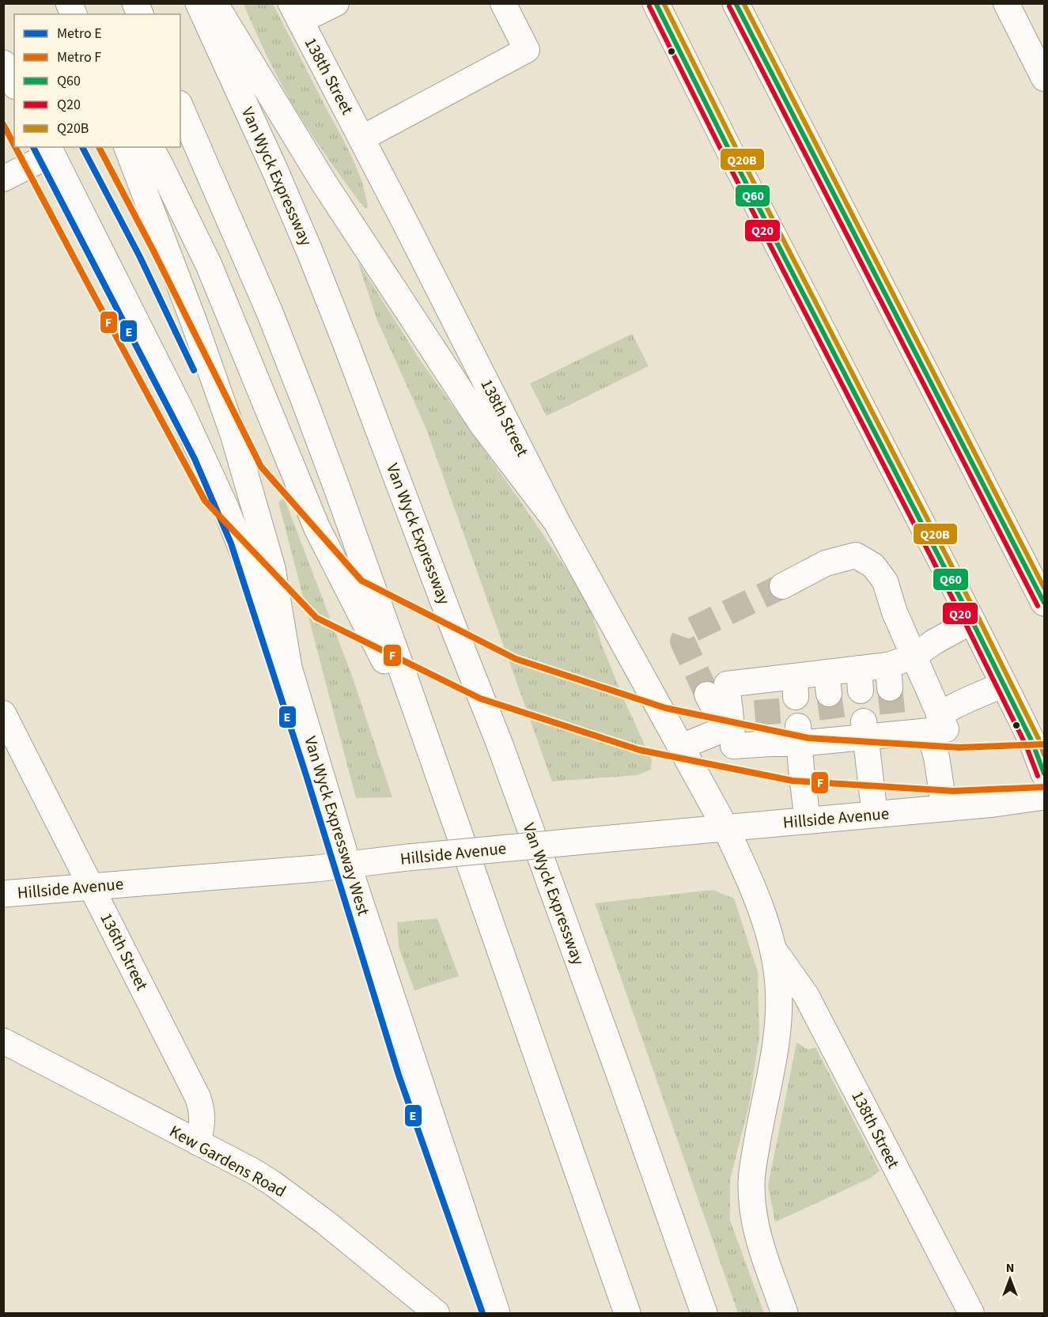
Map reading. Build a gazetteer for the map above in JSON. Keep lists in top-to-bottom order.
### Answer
{
  "streets": {
    "main road": [
      "138th Street",
      "Van Wyck Expressway",
      "Hillside Avenue",
      "Van Wyck Expressway West"
    ],
    "street": ["136th Street", "Kew Gardens Road"]
  },
  "crossings": [
    ["138th Street", "Hillside Avenue"],
    ["Hillside Avenue", "Van Wyck Expressway West"],
    ["Hillside Avenue", "136th Street"],
    ["136th Street", "Kew Gardens Road"]
  ],
  "lines": [
    "transit line Q60",
    "transit line Q20B",
    "transit line Q20",
    "metro line F",
    "metro line E"
  ],
  "legend": [
    "Metro E",
    "Metro F",
    "Q60",
    "Q20",
    "Q20B"
  ],
  "north": "top"
}
